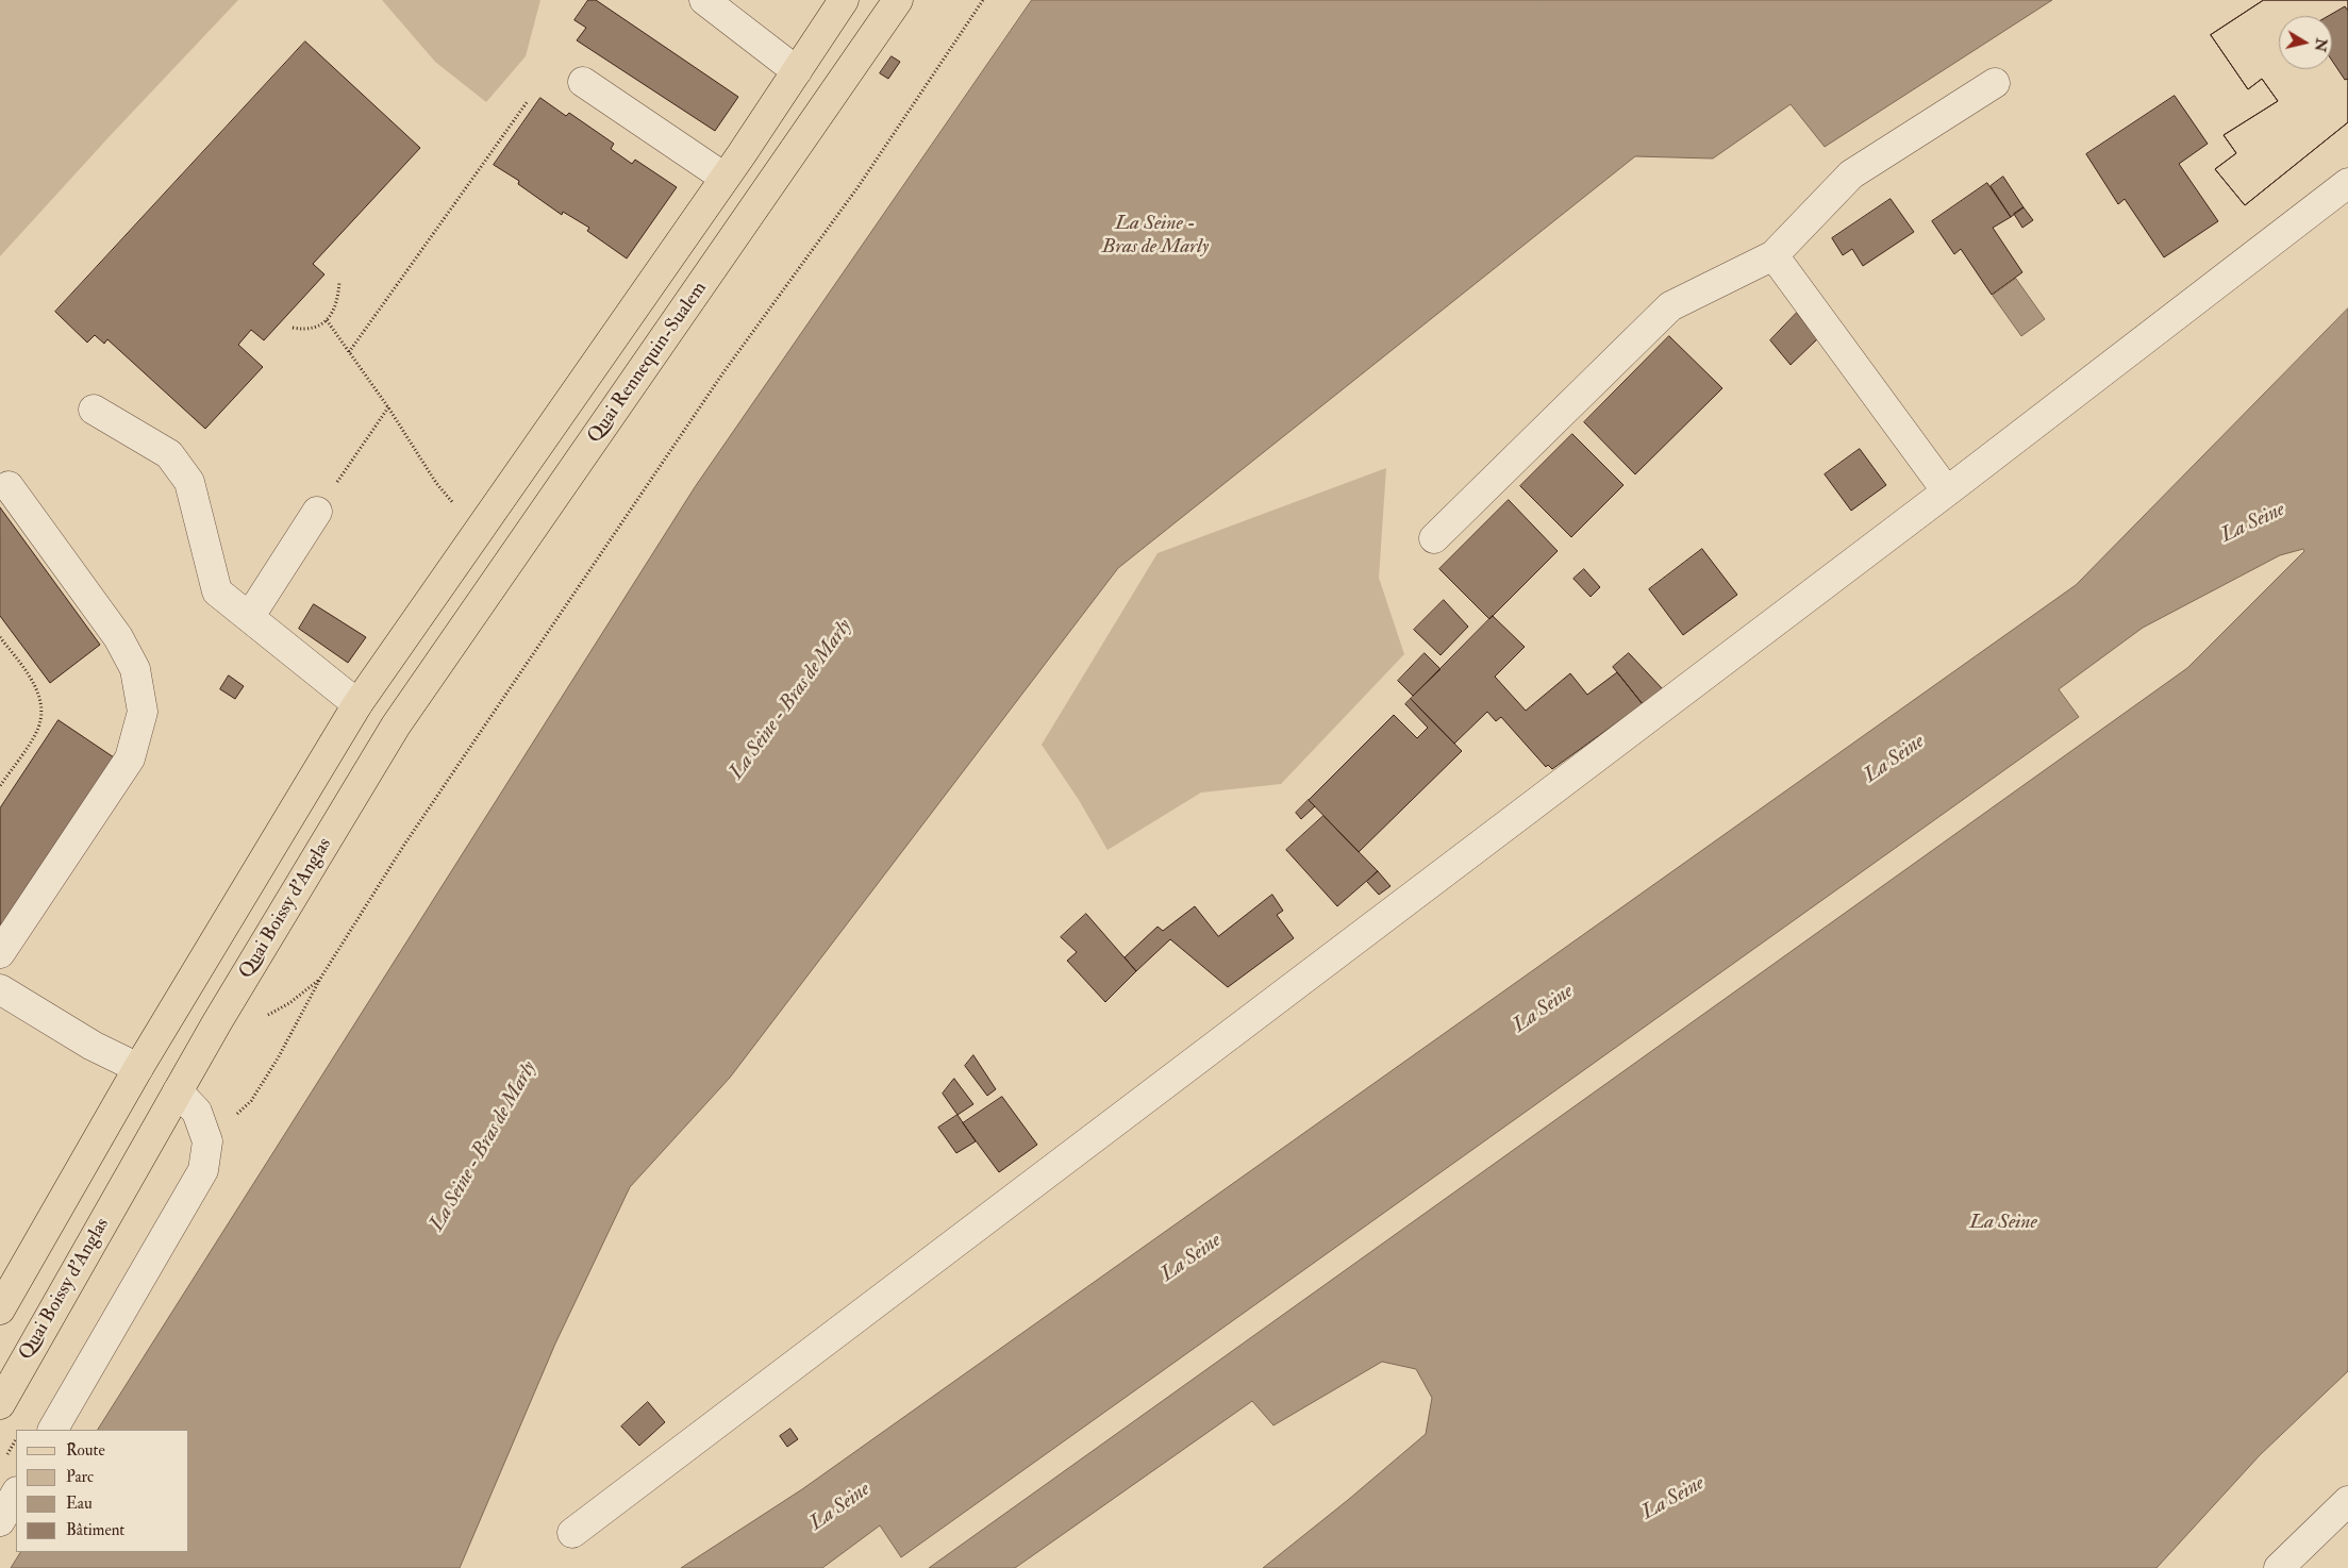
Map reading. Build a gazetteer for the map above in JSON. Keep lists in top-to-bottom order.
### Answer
{
  "streets": {
    "main road": ["Quai Rennequin-Sualem", "Quai Boissy d'Anglas"]
  },
  "crossings": [
    ["Quai Rennequin-Sualem", "Quai Boissy d'Anglas"]
  ],
  "water": ["La Seine - Bras de Marly", "La Seine"],
  "legend": [
    "Route",
    "Parc",
    "Eau",
    "Bâtiment"
  ],
  "north": "right"
}
